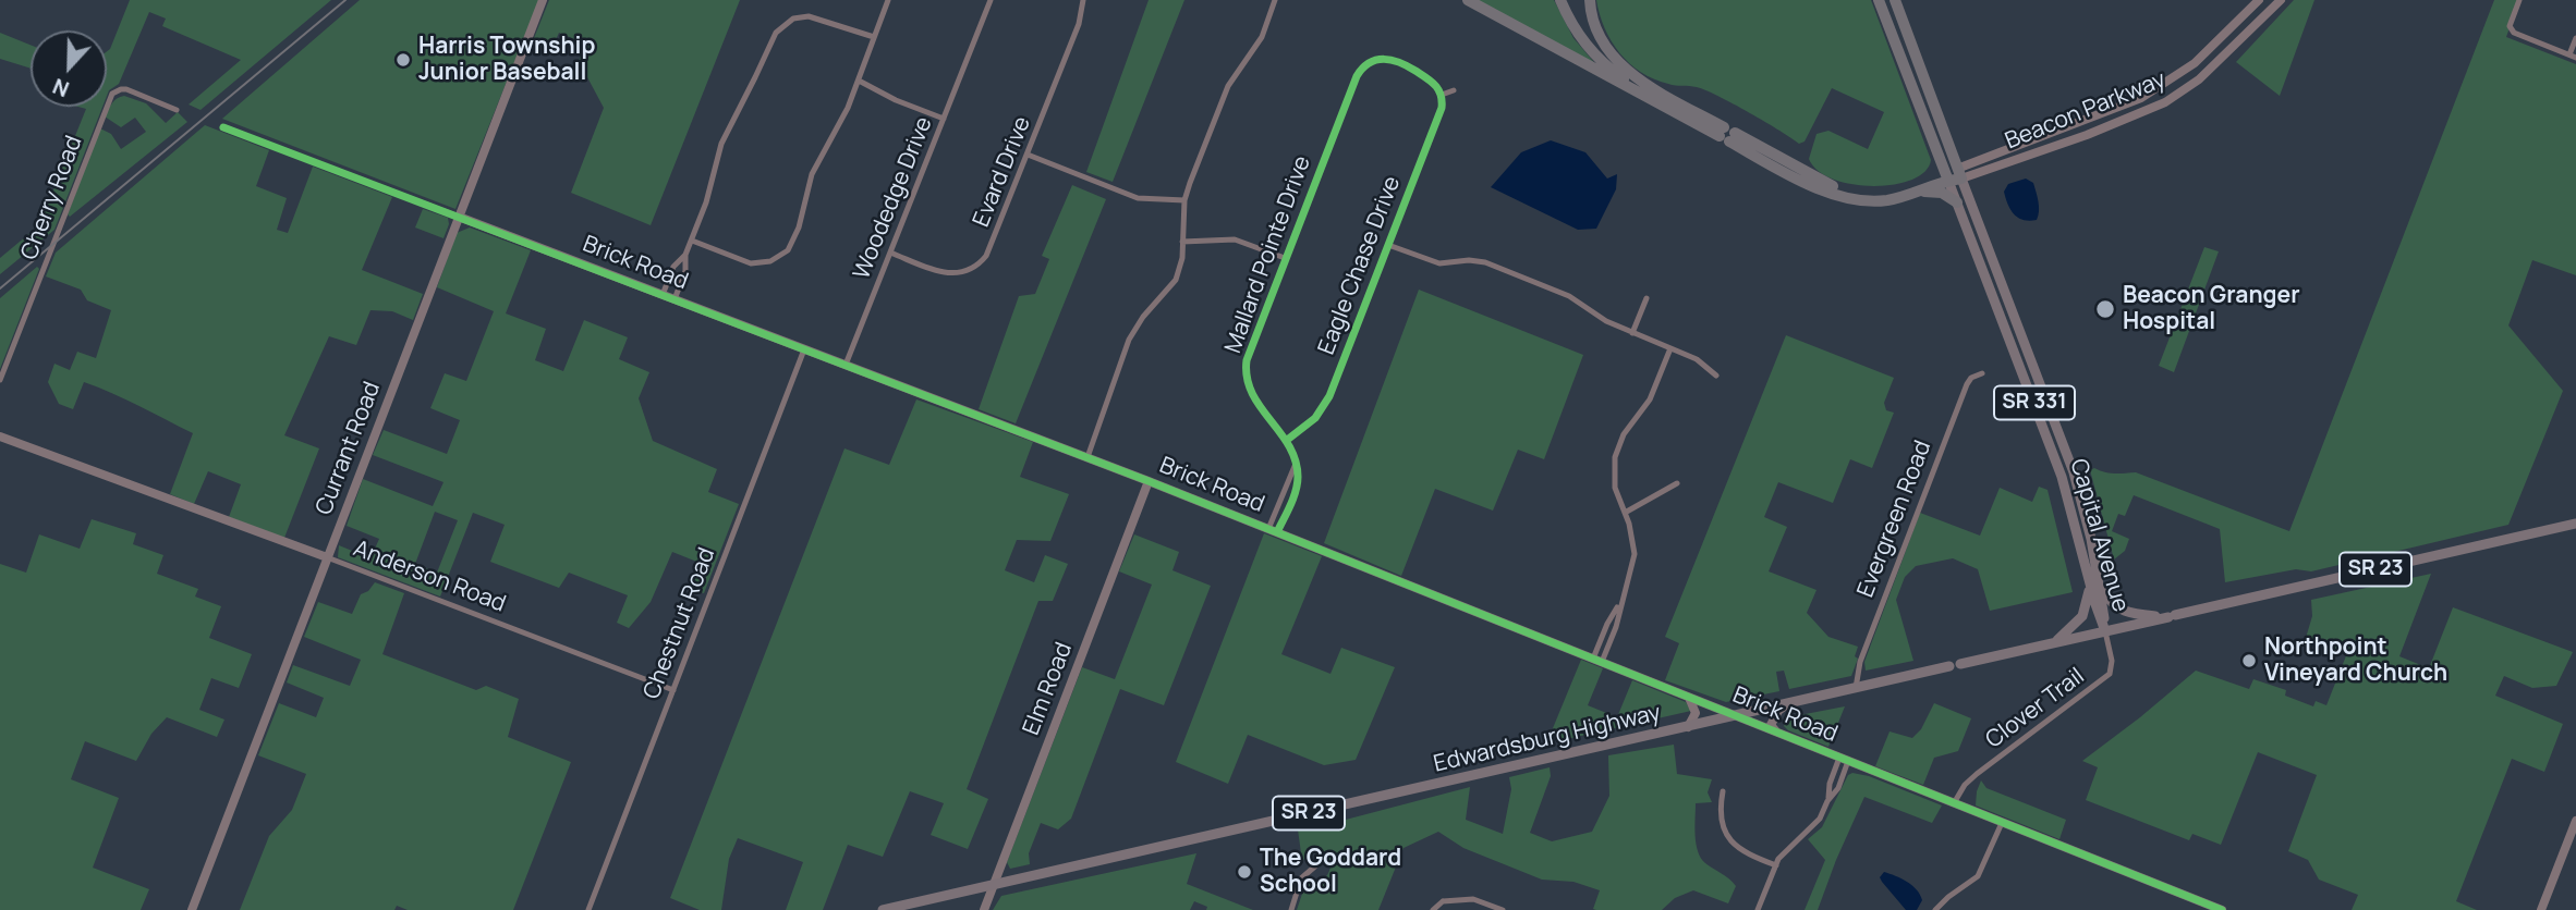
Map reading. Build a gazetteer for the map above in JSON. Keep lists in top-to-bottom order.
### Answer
{
  "streets": {
    "highway": ["SR 331", "Capital Avenue"],
    "main road": ["SR 23", "Edwardsburg Highway"],
    "street": [
      "Beacon Parkway",
      "Evard Drive",
      "Cherry Road",
      "Woodedge Drive",
      "Mallard Pointe Drive",
      "Brick Road",
      "Eagle Chase Drive",
      "Currant Road",
      "Evergreen Road",
      "Anderson Road",
      "Chestnut Road",
      "Elm Road",
      "Clover Trail"
    ]
  },
  "crossings": [
    ["Beacon Parkway", "Capital Avenue"],
    ["Evard Drive", "Woodedge Drive"],
    ["Woodedge Drive", "Brick Road"],
    ["Mallard Pointe Drive", "Brick Road"],
    ["Mallard Pointe Drive", "Eagle Chase Drive"],
    ["Brick Road", "Currant Road"],
    ["Brick Road", "Chestnut Road"],
    ["Brick Road", "Elm Road"],
    ["Brick Road", "Clover Trail"],
    ["Brick Road", "Edwardsburg Highway"],
    ["Currant Road", "Anderson Road"],
    ["Evergreen Road", "Edwardsburg Highway"],
    ["Capital Avenue", "Clover Trail"],
    ["Capital Avenue", "Edwardsburg Highway"],
    ["Anderson Road", "Chestnut Road"],
    ["Elm Road", "Edwardsburg Highway"],
    ["Clover Trail", "Edwardsburg Highway"]
  ],
  "places": [
    "Harris Township Junior Baseball",
    "Beacon Granger Hospital",
    "Northpoint Vineyard Church",
    "The Goddard School"
  ],
  "north": "bottom"
}
